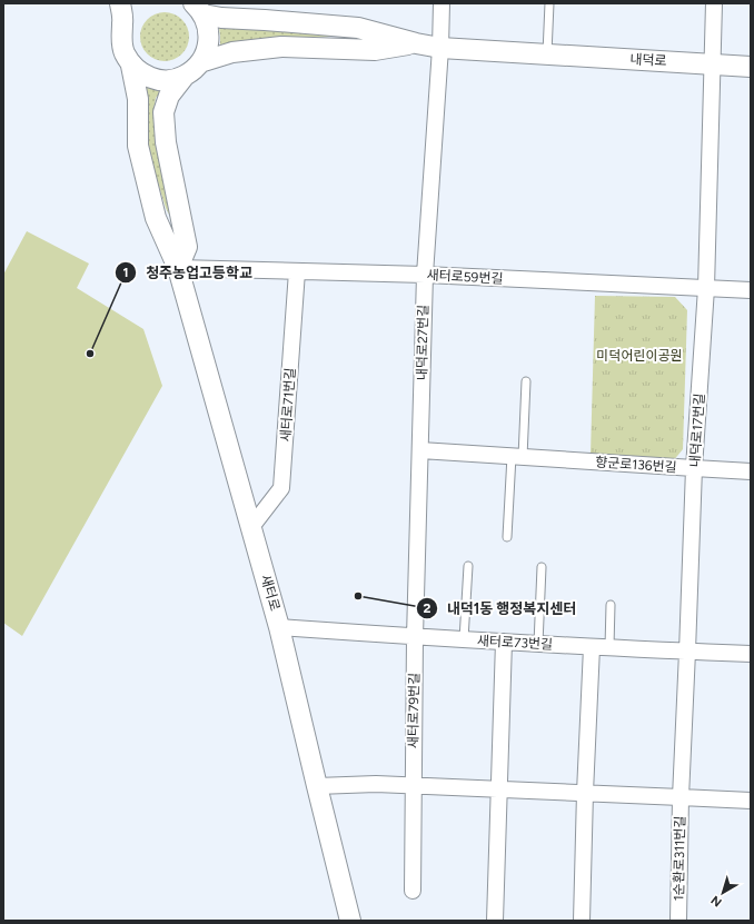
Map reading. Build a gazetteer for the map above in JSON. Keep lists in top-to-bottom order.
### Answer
{
  "streets": {
    "street": [
      "내덕로",
      "새터로59번길",
      "내덕로27번길",
      "새터로71번길",
      "내덕로17번길",
      "향군로136번길",
      "새터로",
      "새터로73번길",
      "새터로79번길",
      "1순환로311번길"
    ]
  },
  "crossings": [
    ["내덕로", "내덕로27번길"],
    ["내덕로", "내덕로17번길"],
    ["새터로59번길", "내덕로27번길"],
    ["새터로59번길", "새터로71번길"],
    ["새터로59번길", "내덕로17번길"],
    ["새터로59번길", "새터로"],
    ["내덕로27번길", "향군로136번길"],
    ["내덕로27번길", "새터로73번길"],
    ["내덕로27번길", "새터로79번길"],
    ["새터로71번길", "새터로"],
    ["내덕로17번길", "향군로136번길"],
    ["내덕로17번길", "새터로73번길"],
    ["내덕로17번길", "1순환로311번길"],
    ["새터로", "새터로73번길"],
    ["새터로73번길", "새터로79번길"]
  ],
  "parks": ["미덕어린이공원"],
  "places": ["청주농업고등학교", "내덕1동 행정복지센터"],
  "north": "bottom left"
}
